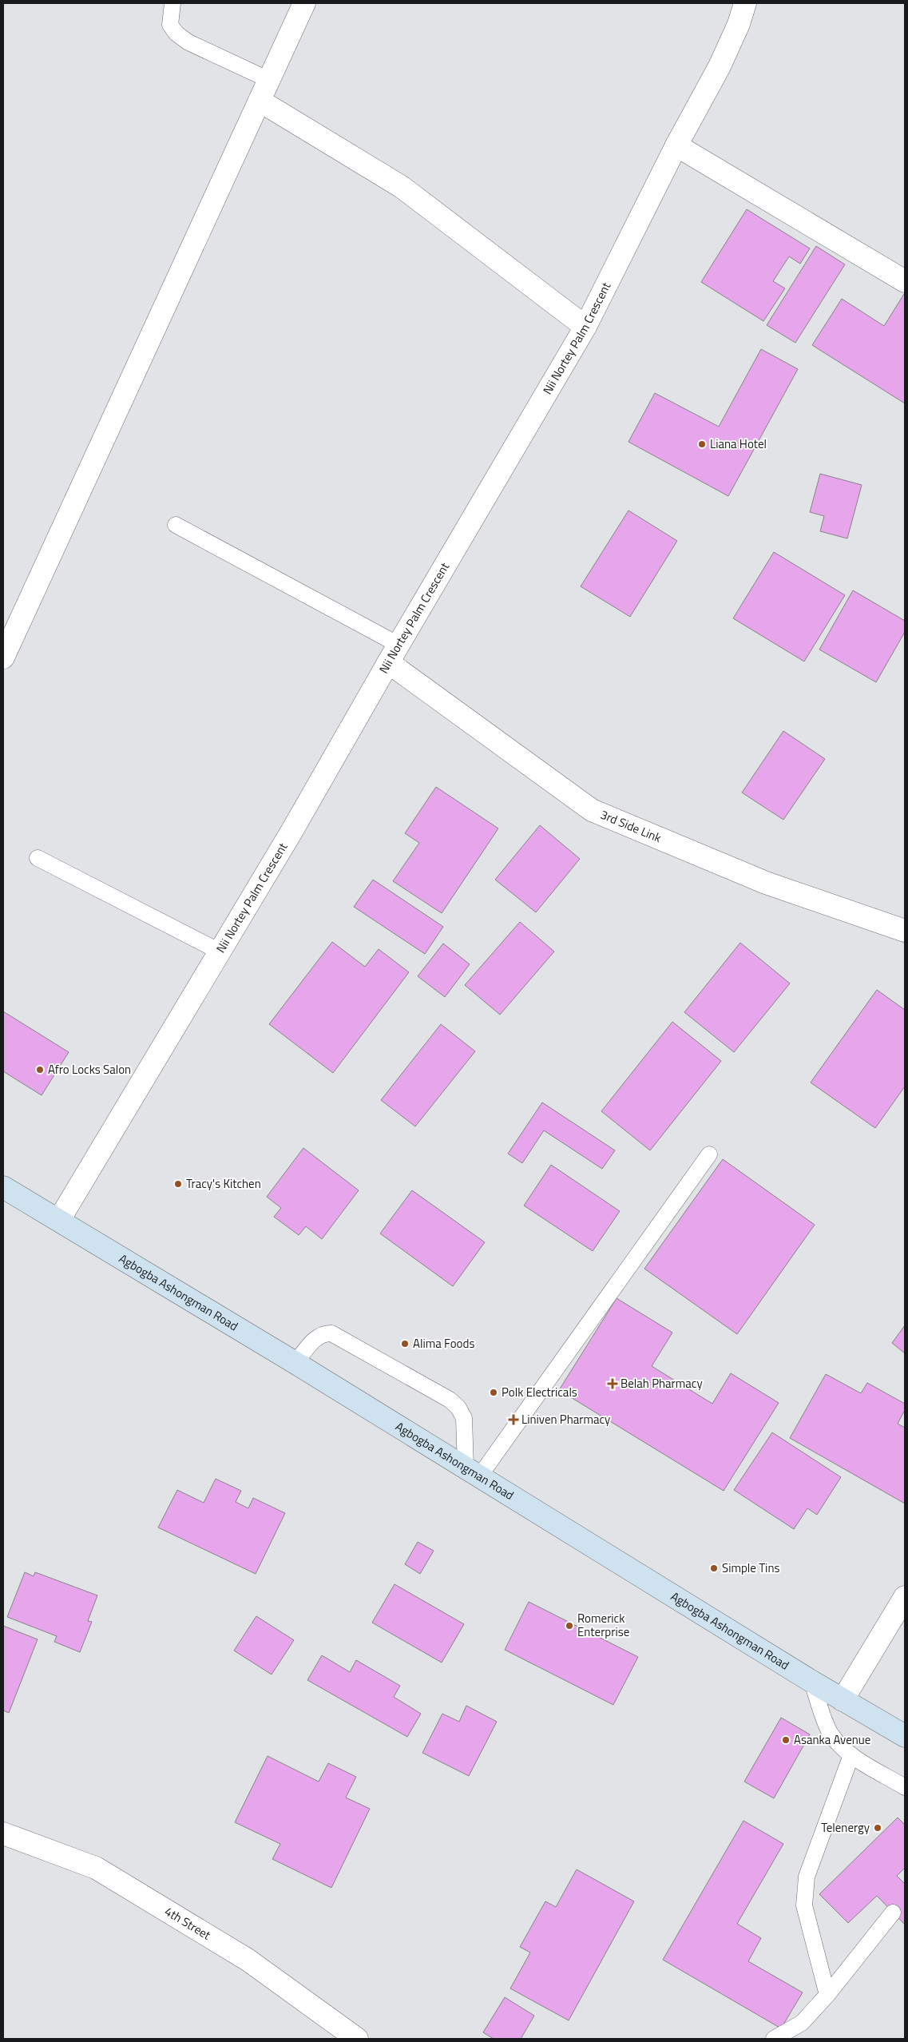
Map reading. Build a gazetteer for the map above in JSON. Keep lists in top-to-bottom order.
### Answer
{
  "streets": {
    "street": [
      "Nii Nortey Palm Crescent",
      "3rd Side Link",
      "Agbogba Ashongman Road",
      "4th Street"
    ]
  },
  "crossings": [
    ["Nii Nortey Palm Crescent", "3rd Side Link"],
    ["Nii Nortey Palm Crescent", "Agbogba Ashongman Road"]
  ],
  "places": {
    "other": [
      "Liana Hotel",
      "Afro Locks Salon",
      "Tracy's Kitchen",
      "Alima Foods",
      "Polk Electricals",
      "Simple Tins",
      "Romerick Enterprise",
      "Asanka Avenue",
      "Telenergy"
    ],
    "health": ["Belah Pharmacy", "Liniven Pharmacy"]
  }
}
